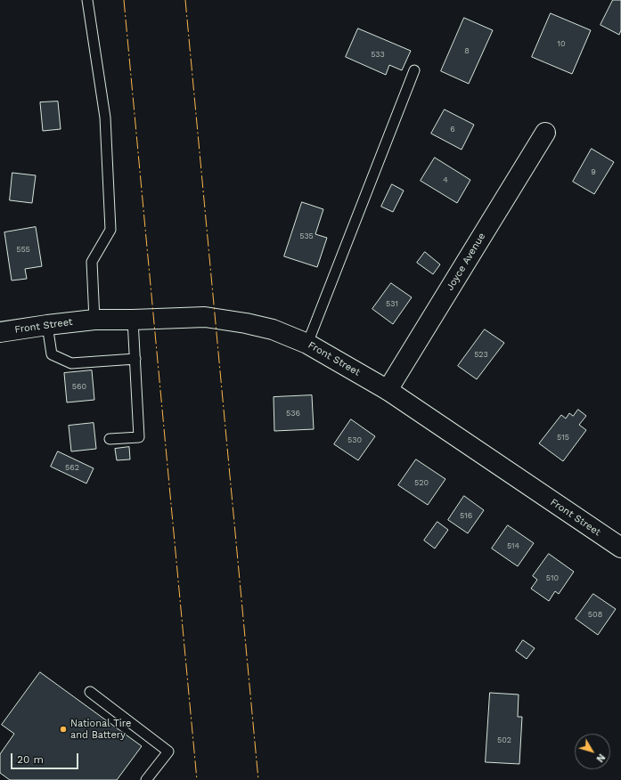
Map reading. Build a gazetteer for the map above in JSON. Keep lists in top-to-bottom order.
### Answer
{
  "streets": {
    "street": ["Joyce Avenue", "Front Street"]
  },
  "crossings": [
    ["Joyce Avenue", "Front Street"]
  ],
  "places": ["National Tire and Battery"],
  "house_numbers": [
    "10",
    "8",
    "533",
    "6",
    "9",
    "4",
    "535",
    "555",
    "531",
    "523",
    "560",
    "536",
    "515",
    "530",
    "562",
    "520",
    "516",
    "514",
    "510",
    "508",
    "502"
  ],
  "scale_bar": "20 m",
  "north": "bottom right"
}
